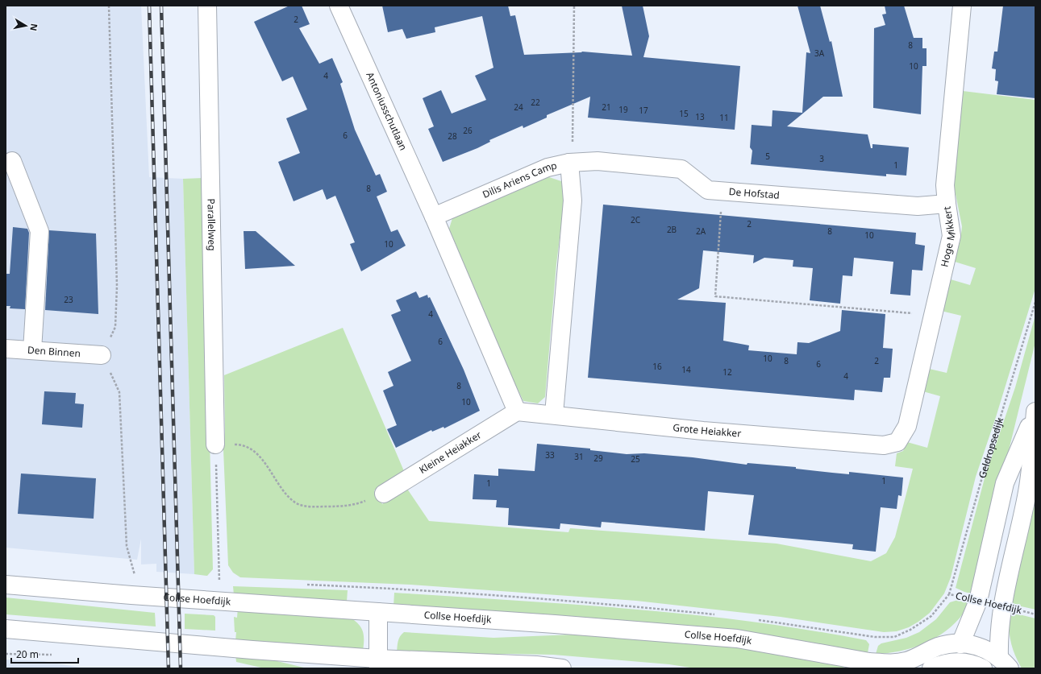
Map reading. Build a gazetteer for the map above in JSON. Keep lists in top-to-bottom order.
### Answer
{
  "streets": {
    "street": [
      "Antoniusschutlaan",
      "Dilis Ariens Camp",
      "De Hofstad",
      "Parallelweg",
      "Hoge Mikkert",
      "Den Binnen",
      "Grote Heiakker",
      "Kleine Heiakker",
      "Collse Hoefdijk"
    ],
    "path": ["Geldropsedijk"]
  },
  "crossings": [
    ["Antoniusschutlaan", "Dilis Ariens Camp"],
    ["Dilis Ariens Camp", "De Hofstad"],
    ["Dilis Ariens Camp", "Grote Heiakker"],
    ["De Hofstad", "Hoge Mikkert"],
    ["Hoge Mikkert", "Grote Heiakker"],
    ["Grote Heiakker", "Kleine Heiakker"],
    ["Geldropsedijk", "Collse Hoefdijk"]
  ],
  "house_numbers": [
    "2",
    "8",
    "3A",
    "10",
    "4",
    "22",
    "24",
    "21",
    "19",
    "17",
    "15",
    "13",
    "11",
    "26",
    "6",
    "28",
    "5",
    "3",
    "1",
    "8",
    "2C",
    "2",
    "2B",
    "2A",
    "8",
    "10",
    "10",
    "23",
    "4",
    "6",
    "10",
    "8",
    "2",
    "6",
    "16",
    "14",
    "12",
    "4",
    "8",
    "10",
    "33",
    "31",
    "29",
    "25",
    "1",
    "1"
  ],
  "scale_bar": "20 m",
  "north": "right"
}
